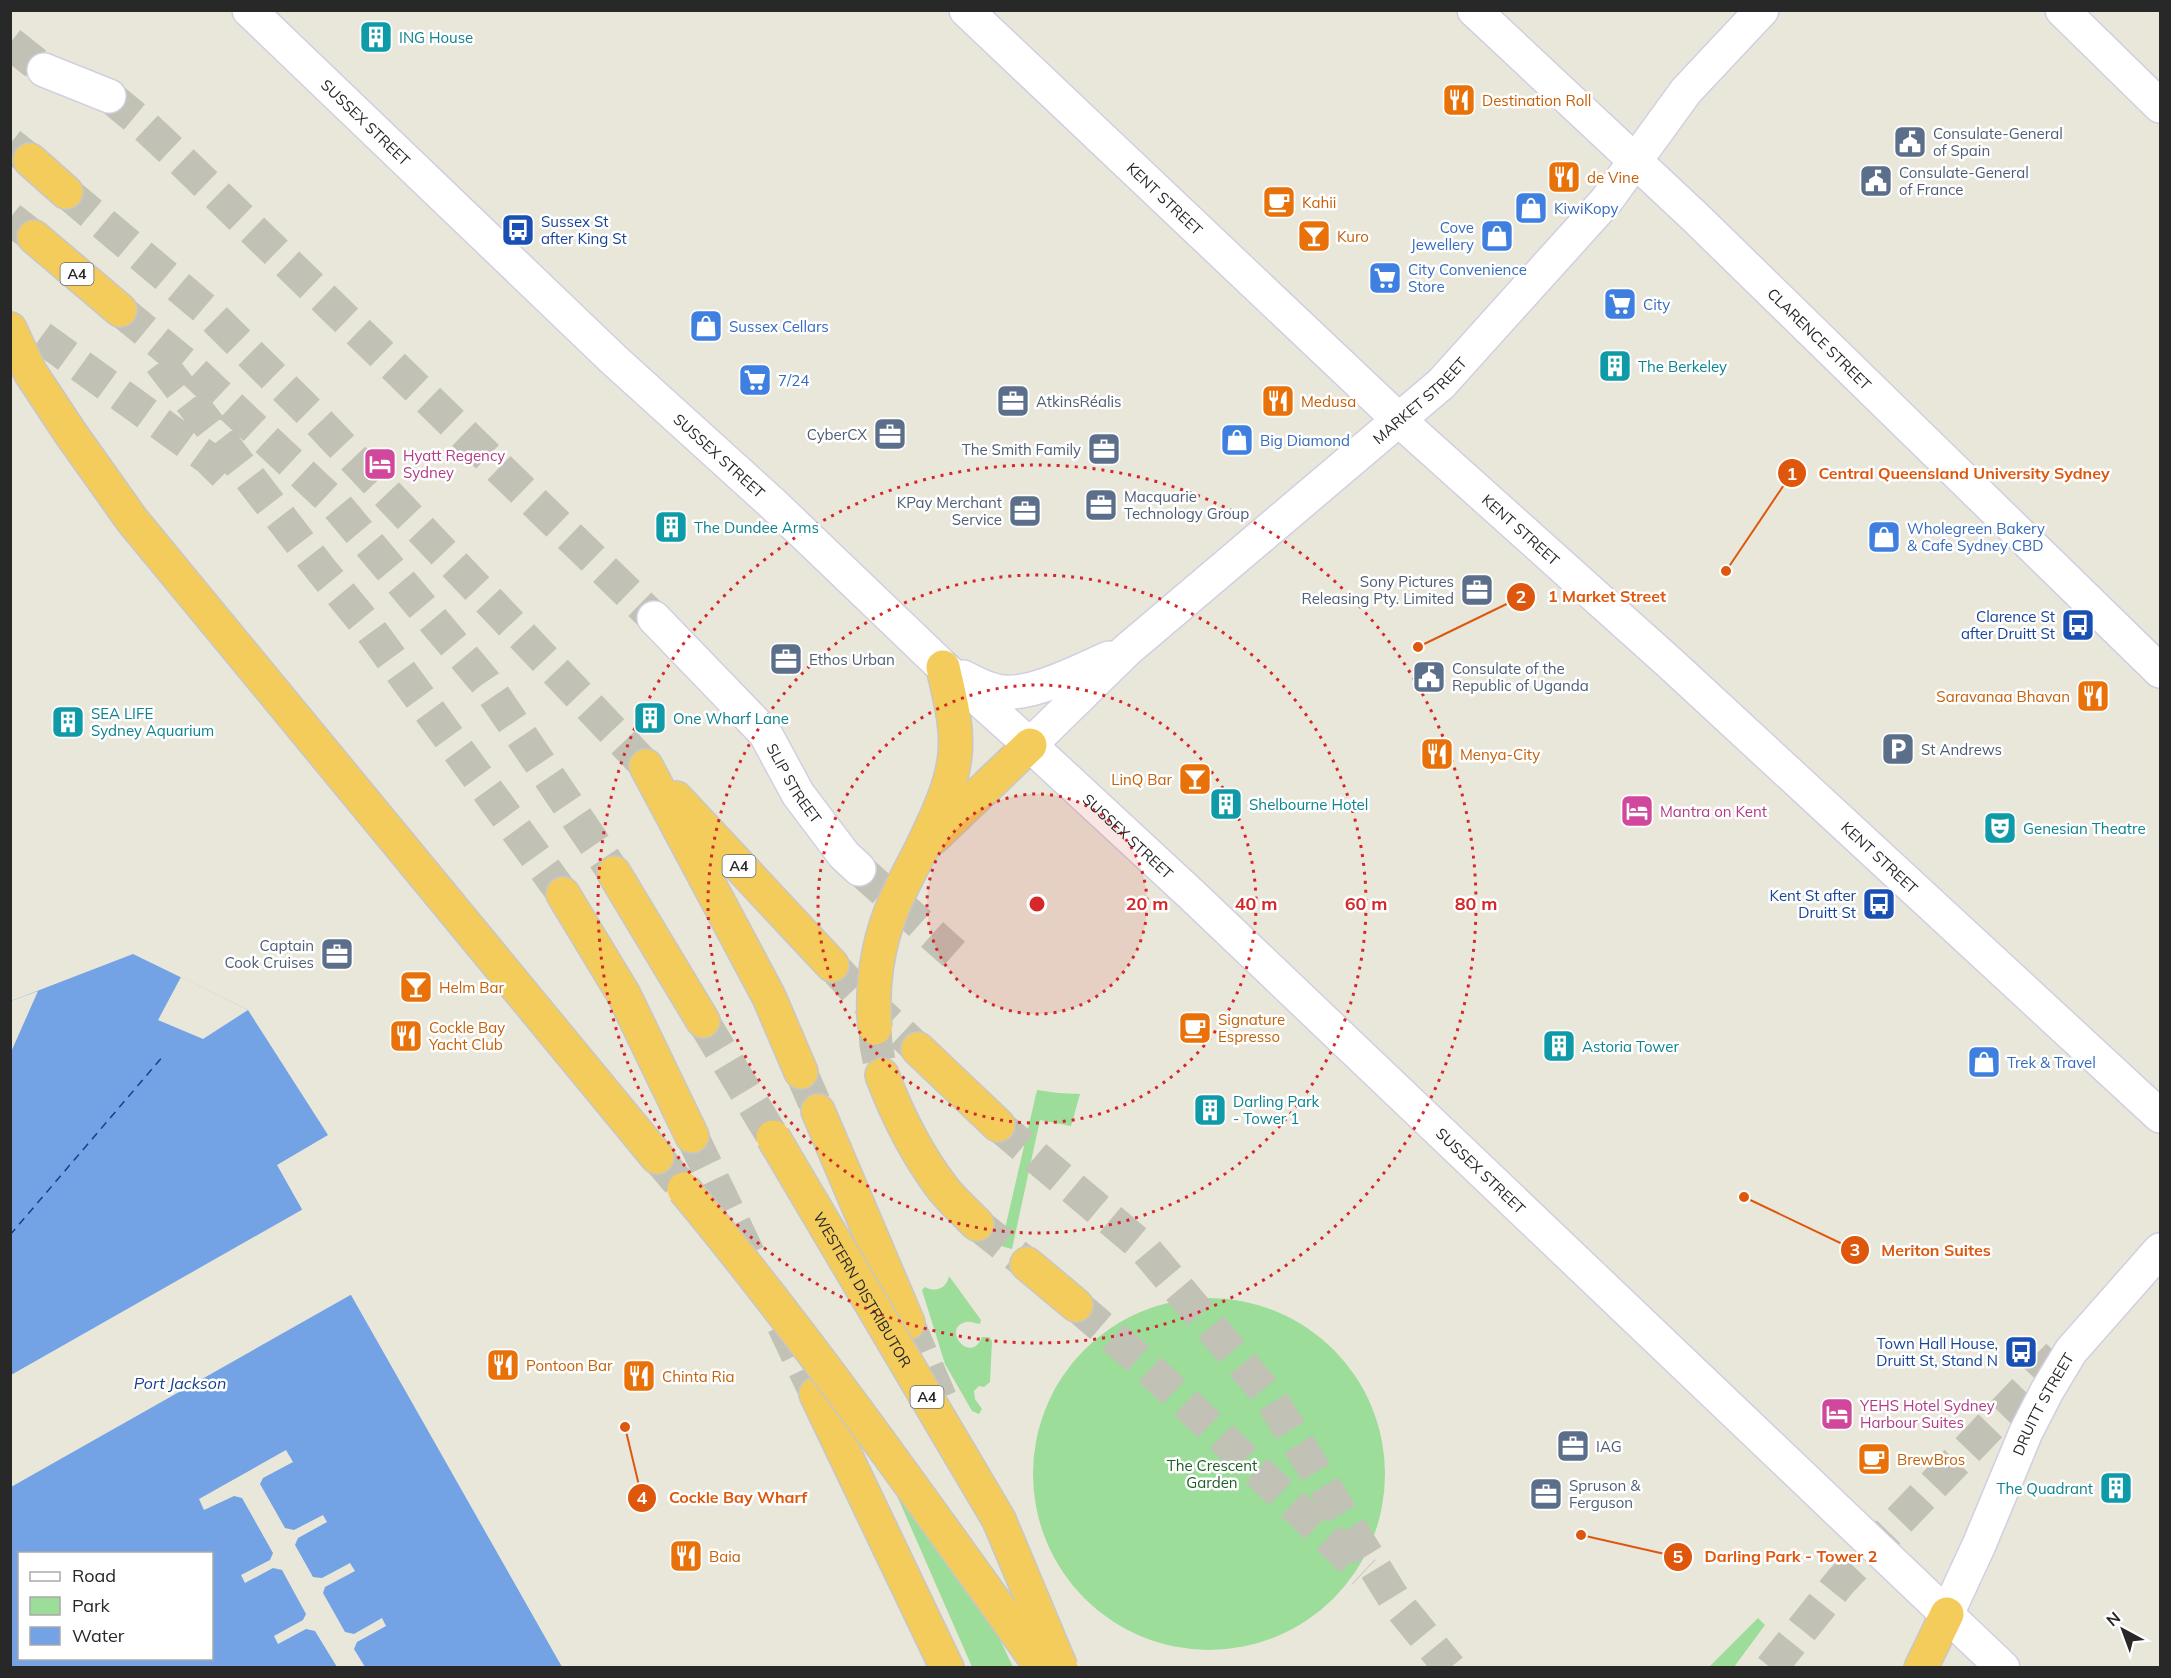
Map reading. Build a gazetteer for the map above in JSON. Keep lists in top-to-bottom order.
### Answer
{
  "streets": {
    "highway": ["A4", "WESTERN DISTRIBUTOR"],
    "street": [
      "SUSSEX STREET",
      "KENT STREET",
      "CLARENCE STREET",
      "MARKET STREET",
      "SLIP STREET",
      "DRUITT STREET"
    ]
  },
  "crossings": [
    ["SUSSEX STREET", "MARKET STREET"],
    ["SUSSEX STREET", "DRUITT STREET"],
    ["KENT STREET", "MARKET STREET"],
    ["CLARENCE STREET", "MARKET STREET"]
  ],
  "water": ["Port Jackson"],
  "parks": ["The Crescent Garden"],
  "places": {
    "building": [
      "ING House",
      "The Berkeley",
      "The Dundee Arms",
      "One Wharf Lane",
      "SEA LIFE Sydney Aquarium",
      "Shelbourne Hotel",
      "Astoria Tower",
      "Darling Park - Tower 1",
      "The Quadrant"
    ],
    "restaurant": [
      "Destination Roll",
      "de Vine",
      "Medusa",
      "Saravanaa Bhavan",
      "Menya-City",
      "Cockle Bay Yacht Club",
      "Pontoon Bar",
      "Chinta Ria",
      "Baia"
    ],
    "public building": ["Consulate-General of Spain", "Consulate-General of France", "Consulate of the Republic of Uganda"],
    "cafe": ["Kahii", "Signature Espresso", "BrewBros"],
    "shop": [
      "KiwiKopy",
      "Cove Jewellery",
      "Sussex Cellars",
      "Big Diamond",
      "Wholegreen Bakery & Cafe Sydney CBD",
      "Trek & Travel"
    ],
    "bus stop": [
      "Sussex St after King St",
      "Clarence St after Druitt St",
      "Kent St after Druitt St",
      "Town Hall House, Druitt St, Stand N"
    ],
    "bar": ["Kuro", "LinQ Bar", "Helm Bar"],
    "supermarket": ["City Convenience Store", "City", "7/24"],
    "office": [
      "AtkinsRéalis",
      "CyberCX",
      "The Smith Family",
      "Macquarie Technology Group",
      "KPay Merchant Service",
      "Sony Pictures Releasing Pty. Limited",
      "Ethos Urban",
      "Captain Cook Cruises",
      "IAG",
      "Spruson & Ferguson"
    ],
    "hotel": ["Hyatt Regency Sydney", "Mantra on Kent", "YEHS Hotel Sydney Harbour Suites"],
    "other": [
      "Central Queensland University Sydney",
      "1 Market Street",
      "Meriton Suites",
      "Cockle Bay Wharf",
      "Darling Park - Tower 2"
    ],
    "parking": ["St Andrews"],
    "theatre": ["Genesian Theatre"]
  },
  "legend": ["Road", "Park", "Water"],
  "north": "top left",
  "rings": [
    "20 m",
    "40 m",
    "60 m",
    "80 m"
  ]
}
